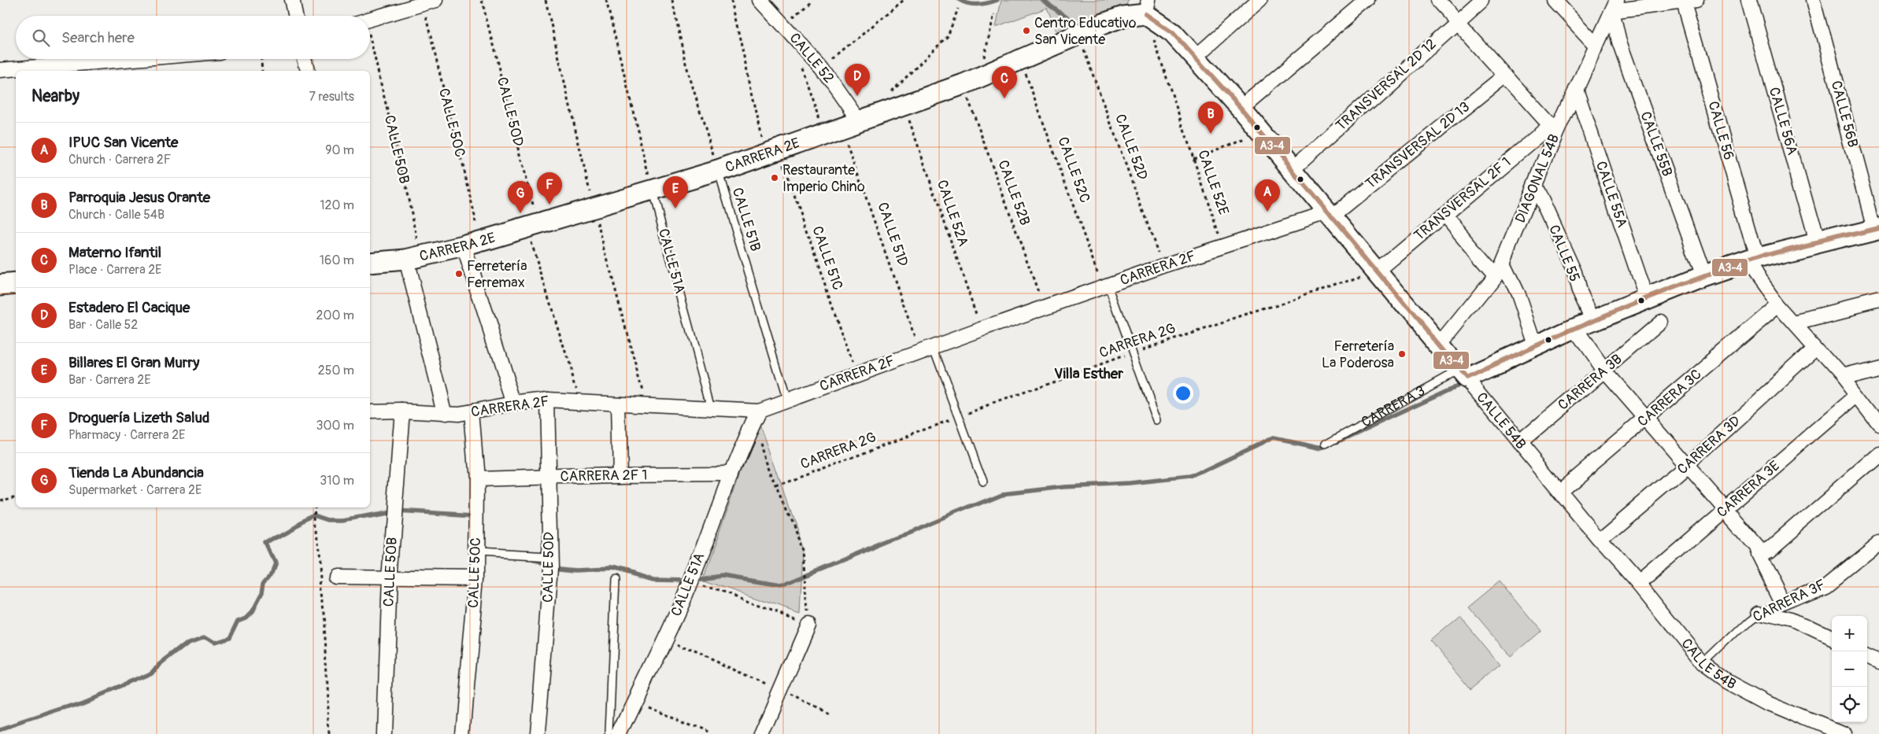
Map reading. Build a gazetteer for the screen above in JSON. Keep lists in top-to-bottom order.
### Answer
{
  "streets": {
    "street": [
      "CALLE 52",
      "TRANSVERSAL 2D 12",
      "CALLE 50D",
      "CALLE 56B",
      "CALLE 56A",
      "CALLE 50C",
      "CALLE 56",
      "CALLE 55B",
      "TRANSVERSAL 2D 13",
      "CALLE 50B",
      "CARRERA 2E",
      "DIAGONAL 54B",
      "CALLE 55A",
      "TRANSVERSAL 2F 1",
      "CALLE 55",
      "CALLE 51A",
      "CARRERA 2F",
      "CARRERA 3B",
      "CARRERA 3C",
      "CARRERA 3",
      "CALLE 54B",
      "CARRERA 3D",
      "CARRERA 2F 1",
      "CARRERA 3E",
      "CARRERA 3F"
    ],
    "lane": ["CALLE 51B"],
    "path": [
      "CALLE 52D",
      "CALLE 52C",
      "CALLE 52E",
      "CALLE 52B",
      "CALLE 52A",
      "CALLE 51D",
      "CALLE 51C",
      "CARRERA 2G"
    ]
  },
  "crossings": [
    ["CALLE 52", "CARRERA 2E"],
    ["CALLE 52", "CALLE 51D"],
    ["TRANSVERSAL 2D 12", "CALLE 54B"],
    ["CALLE 50D", "CARRERA 2E"],
    ["CALLE 50D", "CARRERA 2F"],
    ["CALLE 50D", "CARRERA 2F 1"],
    ["CALLE 56B", "CARRERA 3"],
    ["CALLE 56A", "CARRERA 3"],
    ["CALLE 50C", "CARRERA 2E"],
    ["CALLE 50C", "CARRERA 2F"],
    ["CALLE 50C", "CARRERA 2F 1"],
    ["CALLE 56", "CARRERA 3"],
    ["CALLE 55B", "DIAGONAL 54B"],
    ["CALLE 55B", "CARRERA 3"],
    ["TRANSVERSAL 2D 13", "CARRERA 2F"],
    ["TRANSVERSAL 2D 13", "CALLE 54B"],
    ["CALLE 52D", "CARRERA 2E"],
    ["CALLE 52D", "CARRERA 2F"],
    ["CALLE 50B", "CARRERA 2E"],
    ["CALLE 50B", "CARRERA 2F"],
    ["CARRERA 2E", "CALLE 52C"],
    ["CARRERA 2E", "CALLE 52E"],
    ["CARRERA 2E", "CALLE 52B"],
    ["CARRERA 2E", "CALLE 52A"],
    ["CARRERA 2E", "CALLE 51B"],
    ["CARRERA 2E", "CALLE 51D"],
    ["CARRERA 2E", "CALLE 51C"],
    ["CARRERA 2E", "CALLE 51A"],
    ["CARRERA 2E", "CALLE 54B"],
    ["CALLE 52C", "CARRERA 2F"],
    ["DIAGONAL 54B", "CALLE 55A"],
    ["DIAGONAL 54B", "TRANSVERSAL 2F 1"],
    ["DIAGONAL 54B", "CALLE 55"],
    ["DIAGONAL 54B", "CALLE 54B"],
    ["CALLE 52E", "CARRERA 2F"],
    ["CALLE 52E", "CALLE 54B"],
    ["CALLE 52B", "CARRERA 2F"],
    ["CALLE 55A", "CARRERA 3"],
    ["TRANSVERSAL 2F 1", "CARRERA 2G"],
    ["TRANSVERSAL 2F 1", "CALLE 54B"],
    ["CALLE 52A", "CARRERA 2F"],
    ["CALLE 51B", "CARRERA 2F"],
    ["CALLE 51D", "CARRERA 2F"],
    ["CALLE 55", "CARRERA 3"],
    ["CALLE 51C", "CARRERA 2F"],
    ["CALLE 51A", "CARRERA 2F"],
    ["CALLE 51A", "CARRERA 2F 1"],
    ["CARRERA 2F", "CALLE 54B"],
    ["CARRERA 2G", "CALLE 54B"],
    ["CARRERA 3B", "CALLE 54B"],
    ["CARRERA 3C", "CALLE 54B"],
    ["CARRERA 3", "CALLE 54B"],
    ["CALLE 54B", "CARRERA 3D"],
    ["CALLE 54B", "CARRERA 3E"],
    ["CALLE 54B", "CARRERA 3F"]
  ],
  "districts": ["Villa Esther"],
  "places": [
    "Centro Educativo San Vicente",
    "Restaurante Imperio Chino",
    "Ferretería Ferremax",
    "Ferretería La Poderosa"
  ],
  "lines": ["transit line A3-4"],
  "page": {
    "search": "Search here",
    "pins": [
      "D",
      "C",
      "B",
      "F",
      "E",
      "A",
      "G"
    ],
    "heading": ["Nearby", "7 results"],
    "list": [
      {
        "mark": "A",
        "name": "IPUC San Vicente",
        "note": "Church · Carrera 2F",
        "value": "90 m"
      },
      {
        "mark": "B",
        "name": "Parroquia Jesus Orante",
        "note": "Church · Calle 54B",
        "value": "120 m"
      },
      {
        "mark": "C",
        "name": "Materno Ifantil",
        "note": "Place · Carrera 2E",
        "value": "160 m"
      },
      {
        "mark": "D",
        "name": "Estadero El Cacique",
        "note": "Bar · Calle 52",
        "value": "200 m"
      },
      {
        "mark": "E",
        "name": "Billares El Gran Murry",
        "note": "Bar · Carrera 2E",
        "value": "250 m"
      },
      {
        "mark": "F",
        "name": "Droguería Lizeth Salud",
        "note": "Pharmacy · Carrera 2E",
        "value": "300 m"
      },
      {
        "mark": "G",
        "name": "Tienda La Abundancia",
        "note": "Supermarket · Carrera 2E",
        "value": "310 m"
      }
    ],
    "map_buttons": ["+", "−"]
  }
}
